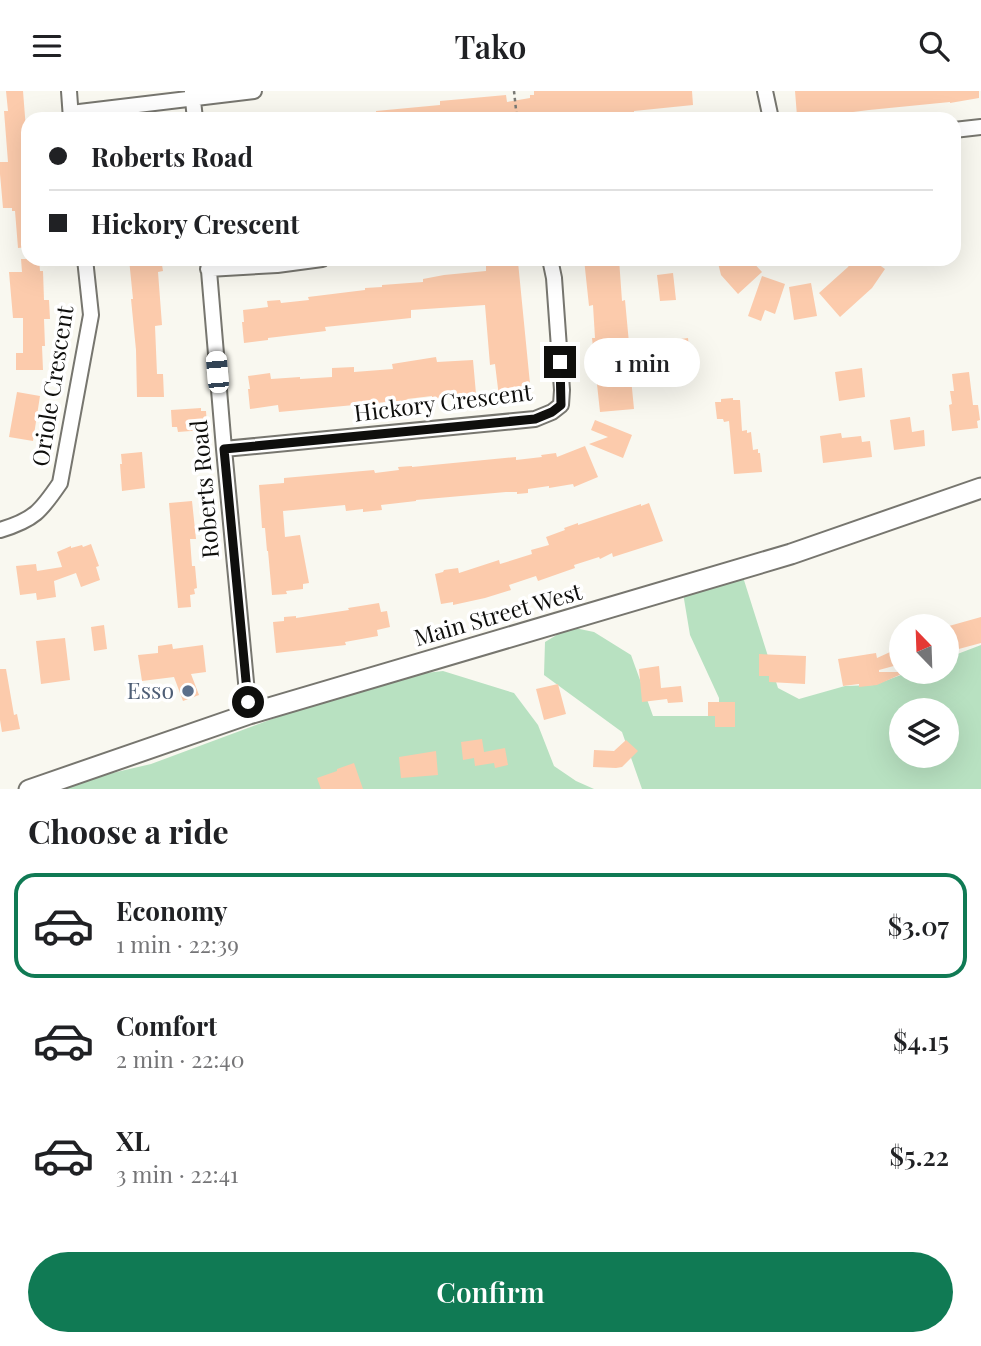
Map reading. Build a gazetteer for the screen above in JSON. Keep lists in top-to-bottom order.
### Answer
{
  "streets": {
    "main road": ["Main Street West"],
    "street": ["Oriole Crescent", "Hickory Crescent", "Roberts Road"]
  },
  "crossings": [
    ["Hickory Crescent", "Roberts Road"],
    ["Roberts Road", "Main Street West"]
  ],
  "places": ["Esso"],
  "north": "top left",
  "page": {
    "header": "Tako",
    "banner": ["Roberts Road", "Hickory Crescent"],
    "bubble": "1 min",
    "heading": "Choose a ride",
    "list": [
      {
        "name": "Economy",
        "note": "1 min · 22:39",
        "value": "$3.07"
      },
      {
        "name": "Comfort",
        "note": "2 min · 22:40",
        "value": "$4.15"
      },
      {
        "name": "XL",
        "note": "3 min · 22:41",
        "value": "$5.22"
      }
    ],
    "buttons": "Confirm"
  }
}
